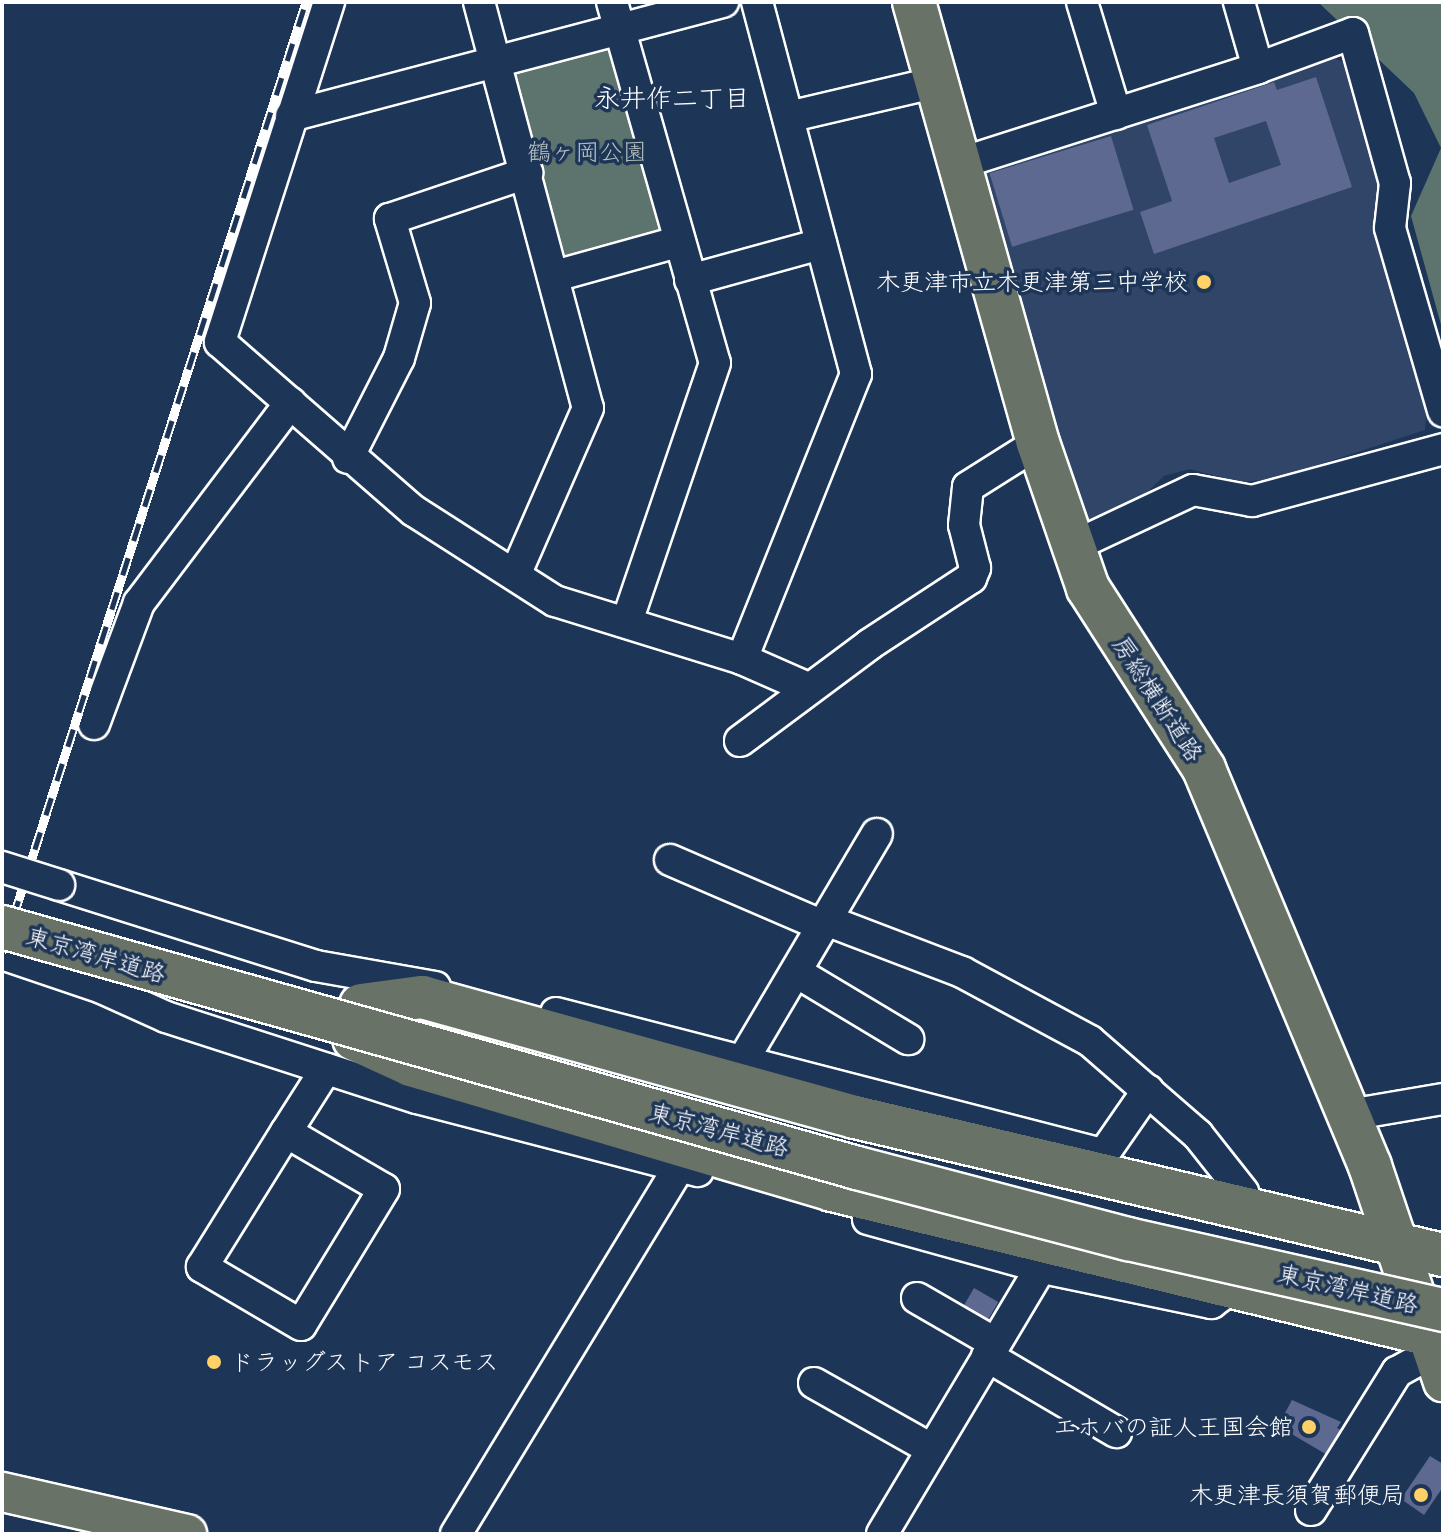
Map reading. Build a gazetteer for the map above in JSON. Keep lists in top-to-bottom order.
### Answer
{
  "streets": {
    "highway": ["房総横断道路", "東京湾岸道路"]
  },
  "crossings": [
    ["房総横断道路", "東京湾岸道路"]
  ],
  "districts": ["永井作二丁目"],
  "parks": ["鶴ヶ岡公園"],
  "places": [
    "木更津市立木更津第三中学校",
    "ドラッグストア コスモス",
    "エホバの証人王国会館",
    "木更津長須賀郵便局"
  ]
}
